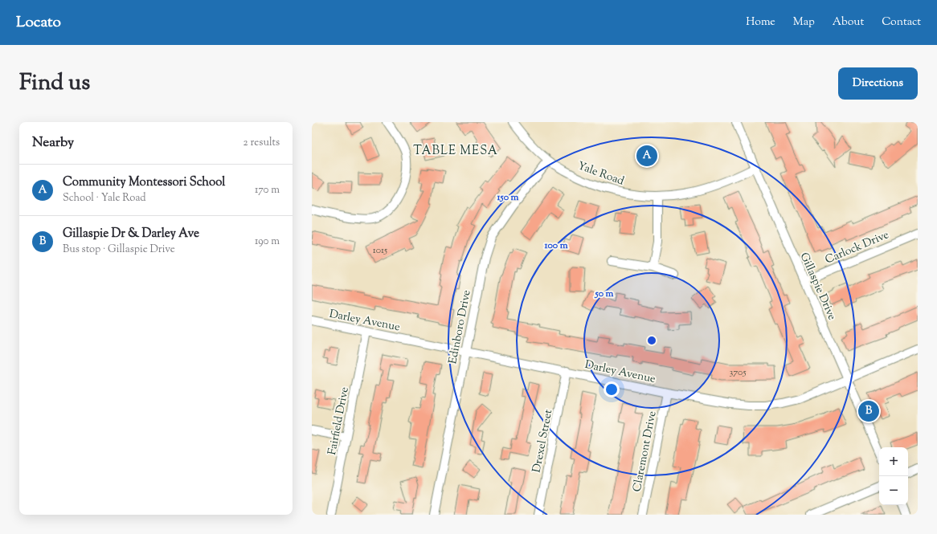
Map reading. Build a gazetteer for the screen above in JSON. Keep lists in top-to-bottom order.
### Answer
{
  "streets": {
    "street": [
      "Yale Road",
      "Carlock Drive",
      "Gillaspie Drive",
      "Darley Avenue",
      "Edinboro Drive",
      "Fairfield Drive",
      "Drexel Street",
      "Claremont Drive"
    ]
  },
  "crossings": [
    ["Yale Road", "Gillaspie Drive"],
    ["Yale Road", "Edinboro Drive"],
    ["Carlock Drive", "Gillaspie Drive"],
    ["Gillaspie Drive", "Darley Avenue"],
    ["Darley Avenue", "Edinboro Drive"],
    ["Darley Avenue", "Fairfield Drive"],
    ["Darley Avenue", "Drexel Street"],
    ["Darley Avenue", "Claremont Drive"]
  ],
  "districts": ["TABLE MESA"],
  "house_numbers": ["1015", "3705"],
  "page": {
    "header": "Locato",
    "nav": [
      "Home",
      "Map",
      "About",
      "Contact"
    ],
    "title": "Find us",
    "buttons": "Directions",
    "heading": ["Nearby", "2 results"],
    "pins": ["A", "B"],
    "list": [
      {
        "mark": "A",
        "name": "Community Montessori School",
        "note": "School · Yale Road",
        "value": "170 m"
      },
      {
        "mark": "B",
        "name": "Gillaspie Dr & Darley Ave",
        "note": "Bus stop · Gillaspie Drive",
        "value": "190 m"
      }
    ],
    "map_buttons": ["+", "−"]
  },
  "rings": ["150 m", "100 m", "50 m"]
}
